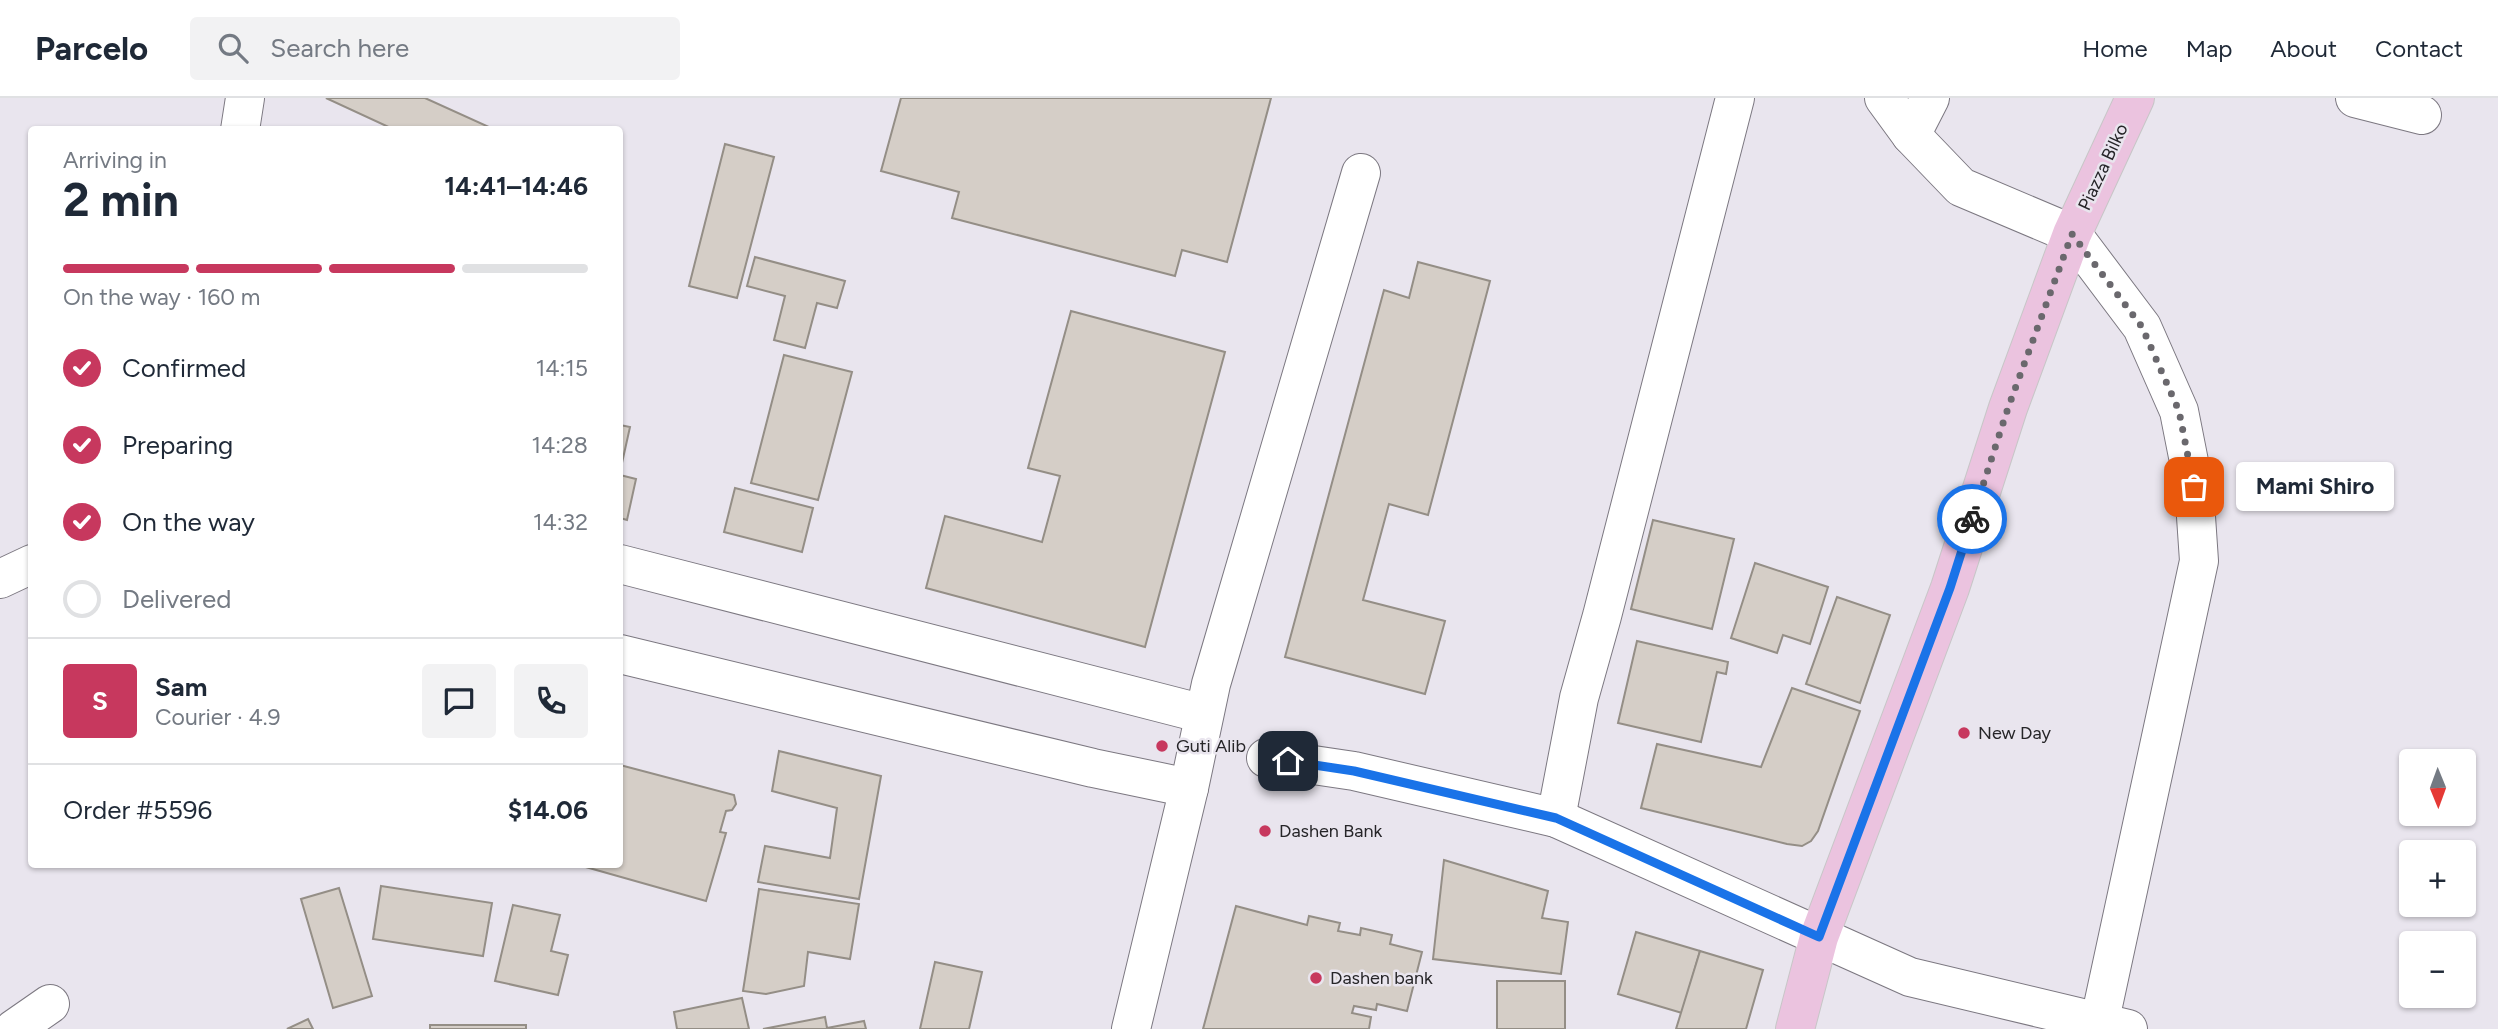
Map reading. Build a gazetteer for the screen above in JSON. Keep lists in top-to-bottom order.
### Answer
{
  "streets": {
    "main road": ["Piazza Bilko"]
  },
  "places": [
    "Mami Shiro",
    "New Day",
    "Guti Alib",
    "Dashen Bank",
    "Dashen bank"
  ],
  "north": "bottom",
  "page": {
    "header": "Parcelo",
    "search": "Search here",
    "nav": [
      "Home",
      "Map",
      "About",
      "Contact"
    ],
    "heading": ["2 min", "Arriving in", "14:41–14:46"],
    "panel": [
      "Sam",
      "Courier · 4.9",
      "Order #5596",
      "$14.06"
    ],
    "bar": "On the way · 160 m",
    "list": [
      ["Confirmed", "14:15"],
      ["Preparing", "14:28"],
      ["On the way", "14:32"],
      "Delivered"
    ],
    "bubble": "Mami Shiro",
    "round": "S",
    "map_buttons": ["+", "−"]
  }
}
